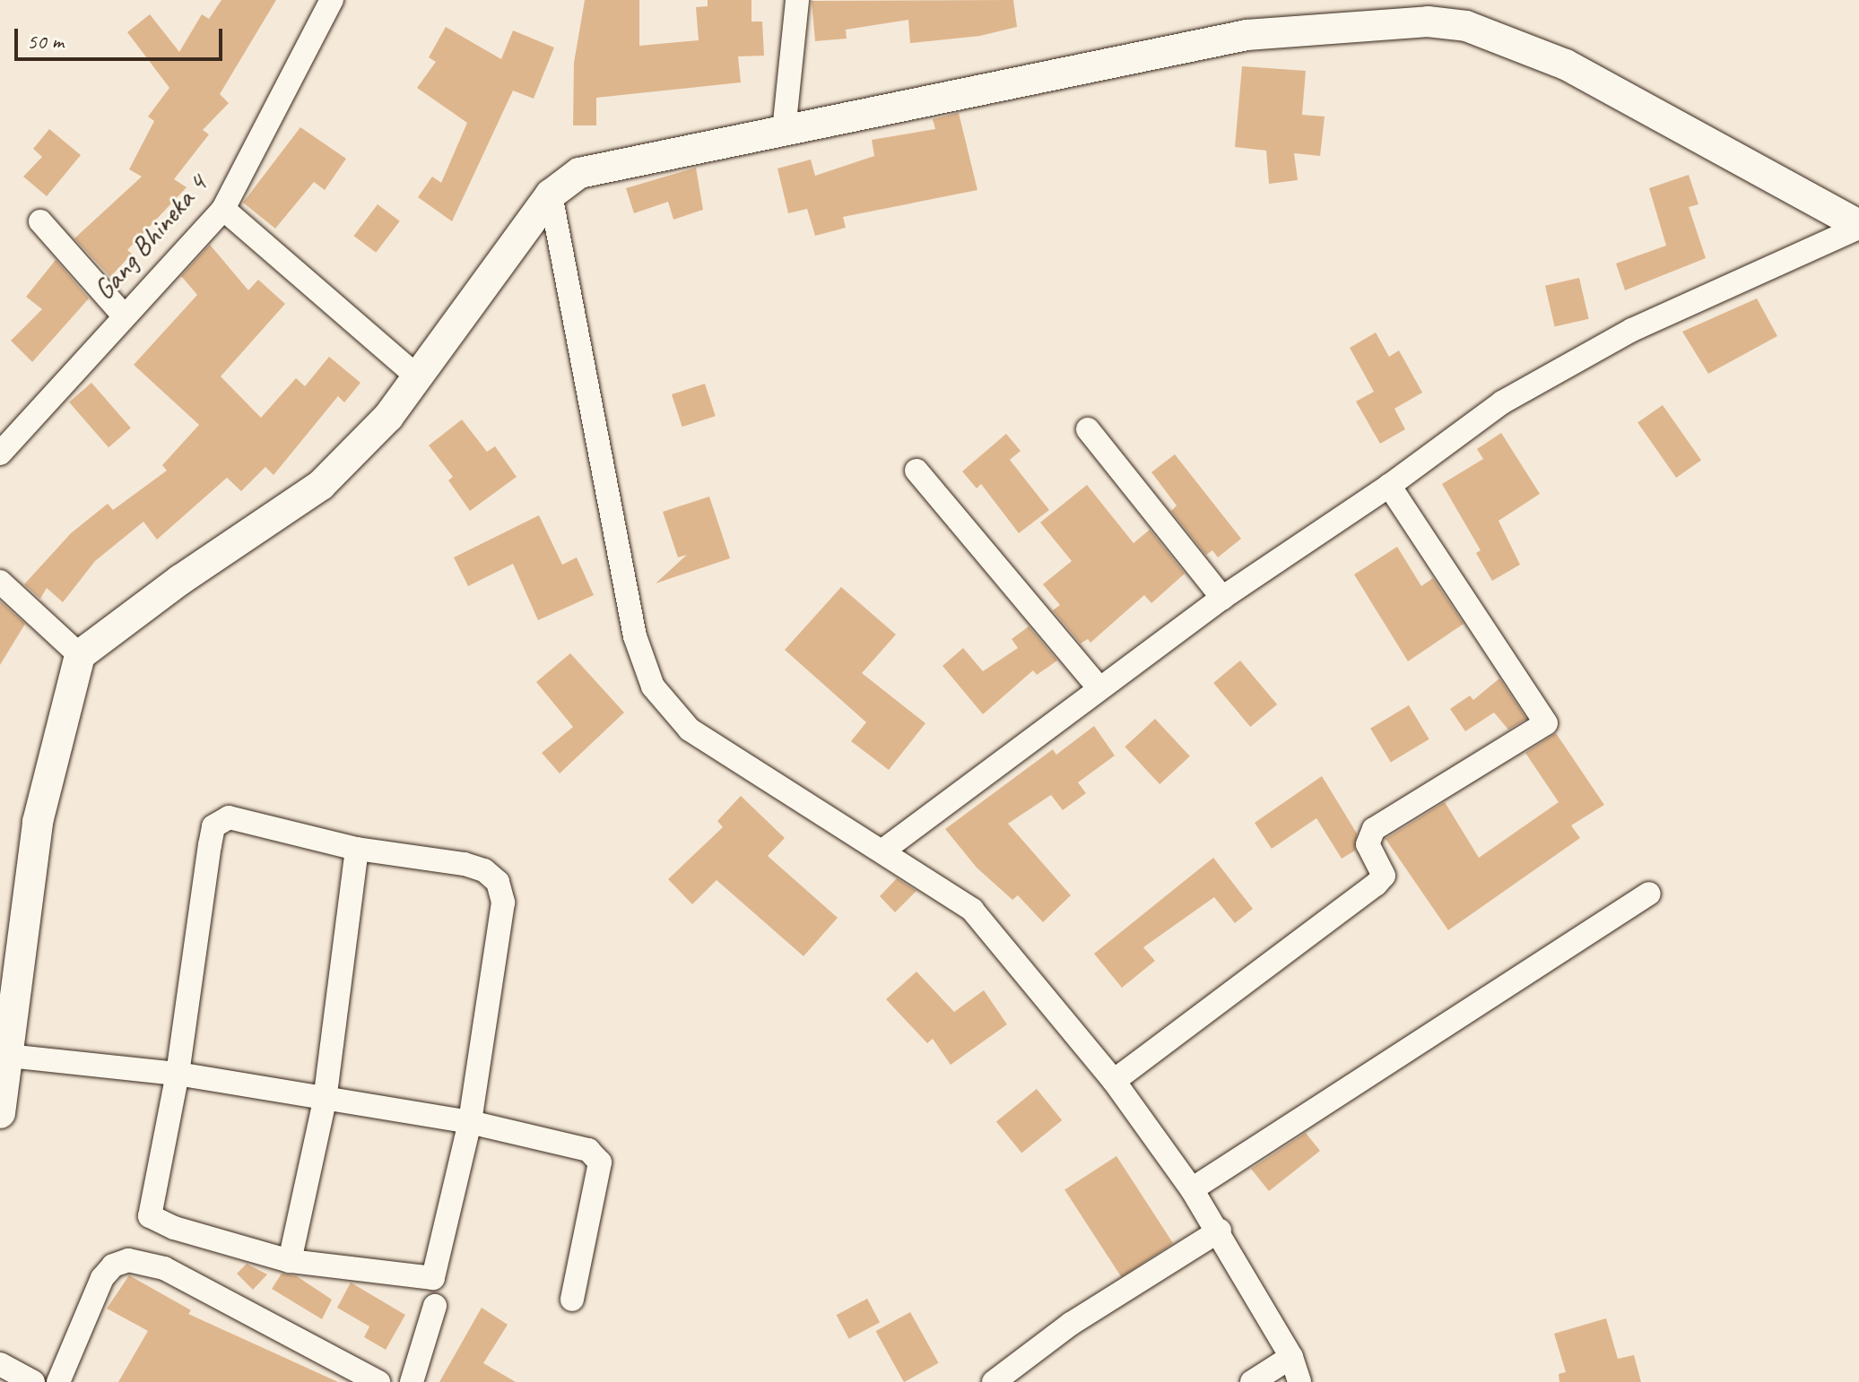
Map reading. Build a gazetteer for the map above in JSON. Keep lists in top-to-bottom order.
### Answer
{
  "streets": {
    "street": ["Gang Bhineka 4"]
  },
  "scale_bar": "50 m"
}
